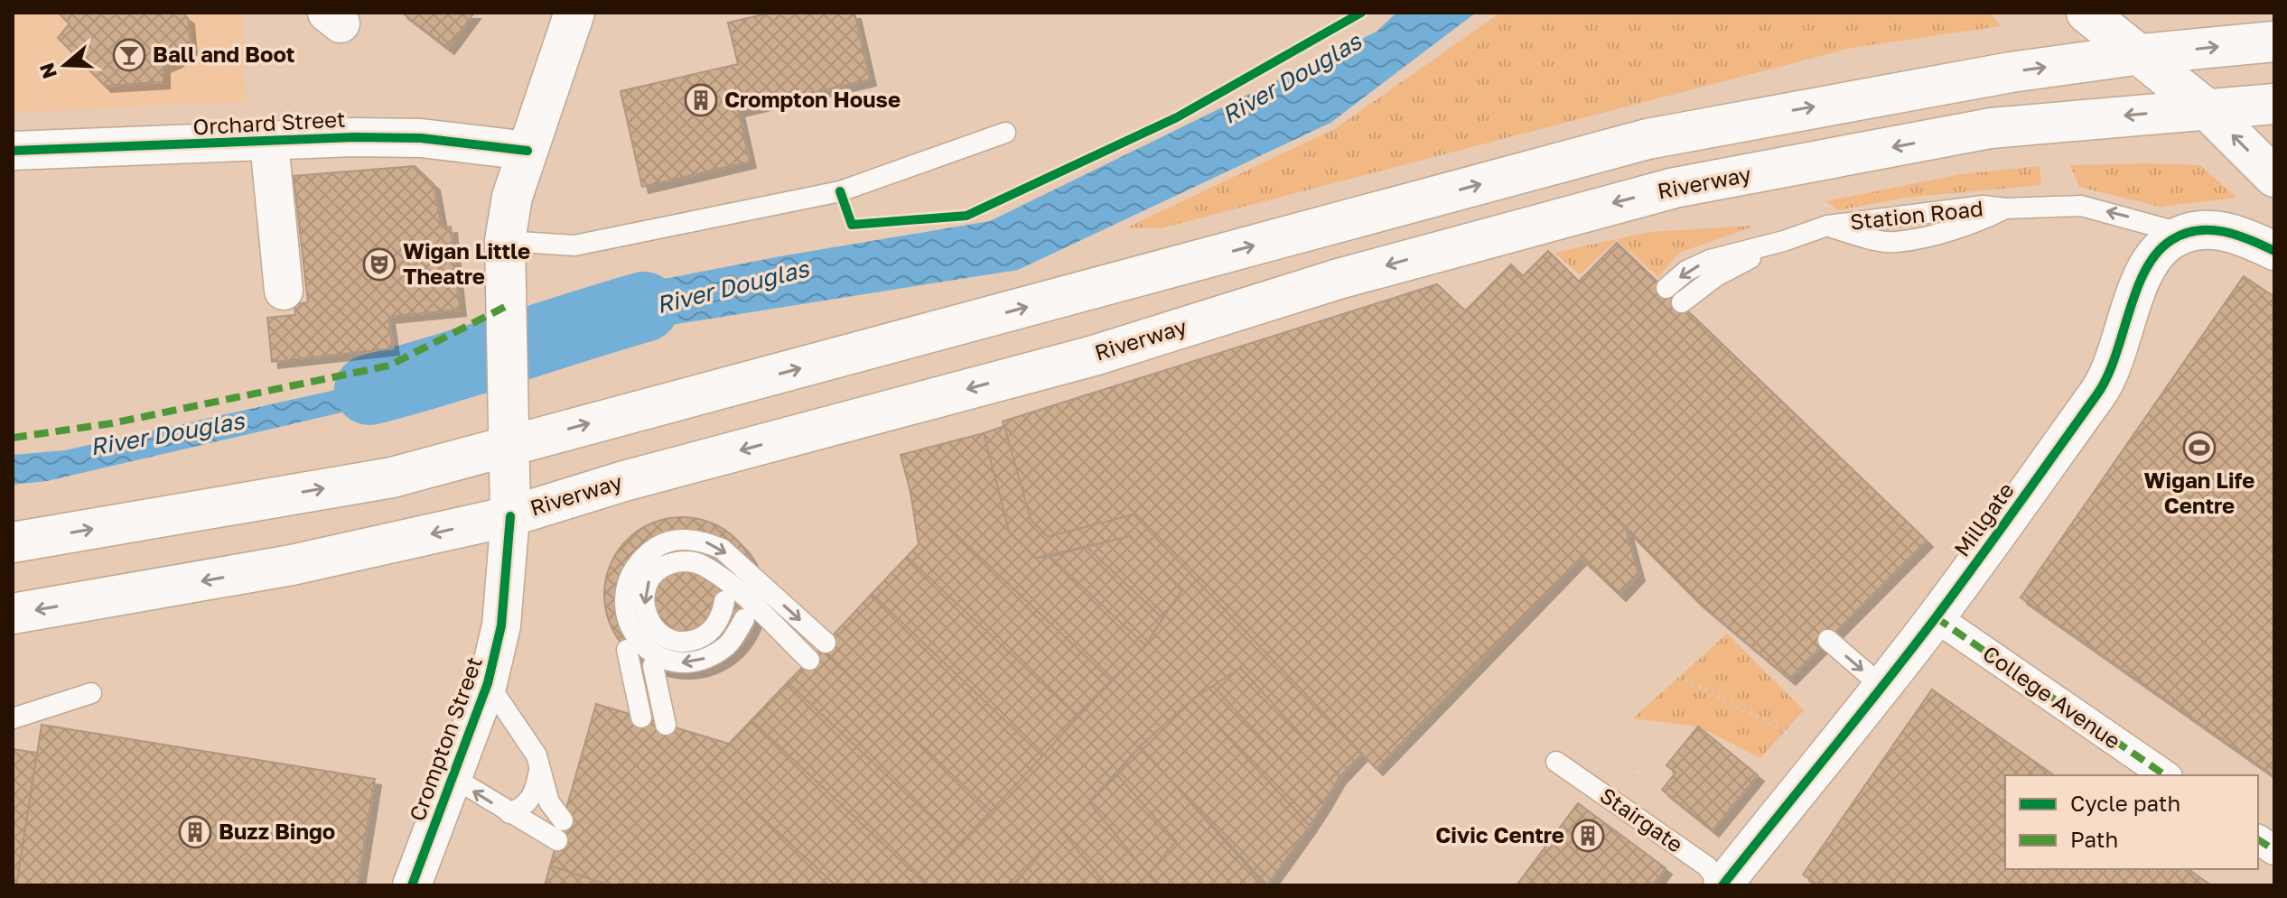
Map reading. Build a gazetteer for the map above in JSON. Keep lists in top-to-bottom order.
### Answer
{
  "streets": {
    "main road": ["Riverway", "Crompton Street"],
    "street": ["Orchard Street", "Millgate", "College Avenue"],
    "lane": ["Station Road", "Stairgate"]
  },
  "crossings": [
    ["Orchard Street", "Crompton Street"],
    ["Riverway", "Crompton Street"],
    ["Station Road", "Millgate"],
    ["Millgate", "College Avenue"],
    ["Millgate", "Stairgate"]
  ],
  "one_way": ["Station Road"],
  "water": ["River Douglas"],
  "places": {
    "bar": ["Ball and Boot"],
    "building": ["Crompton House", "Buzz Bingo", "Civic Centre"],
    "theatre": ["Wigan Little Theatre"],
    "sports": ["Wigan Life Centre"]
  },
  "legend": ["Cycle path", "Path"],
  "north": "left"
}
